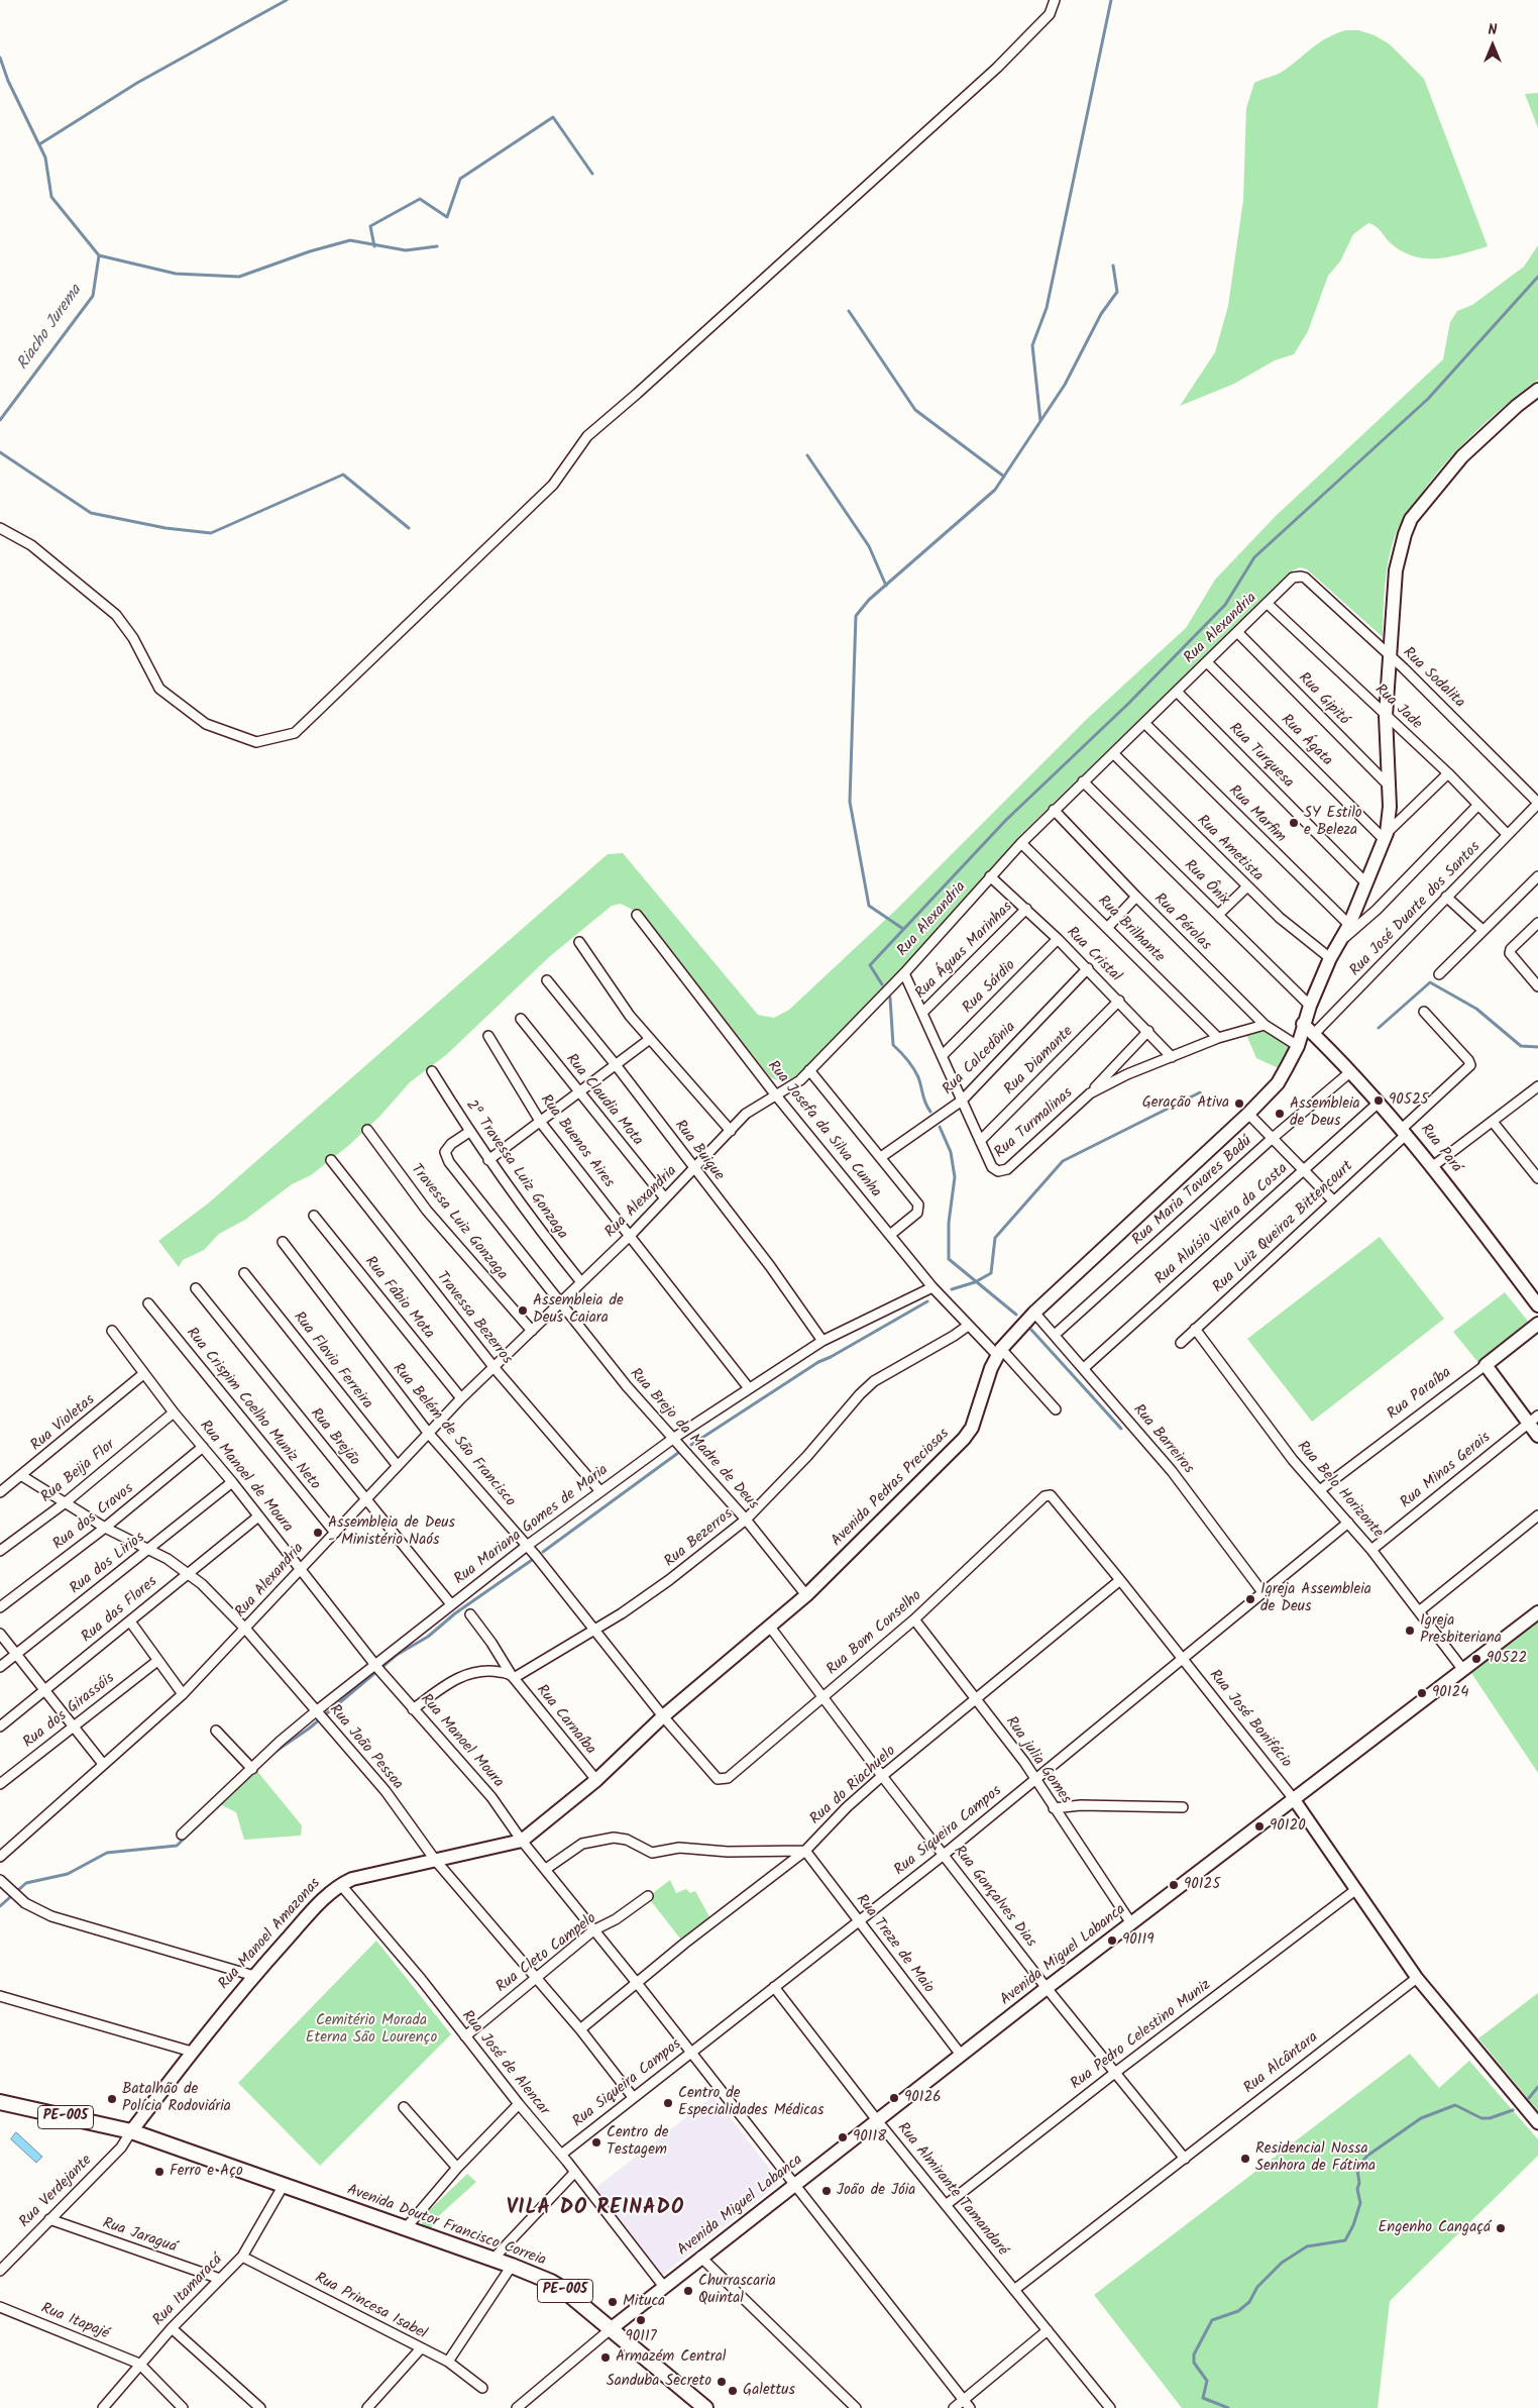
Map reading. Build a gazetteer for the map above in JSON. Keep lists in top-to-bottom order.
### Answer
{
  "streets": {
    "main road": [
      "Rua Pará",
      "Rua Paraíba",
      "Avenida Pedras Preciosas",
      "Rua Manoel Amazonas",
      "Avenida Miguel Labanca",
      "PE-005",
      "Avenida Doutor Francisco Correia"
    ],
    "street": [
      "Rua Alexandria",
      "Rua Sodalita",
      "Rua Gipitó",
      "Rua Jade",
      "Rua Ágata",
      "Rua Turquesa",
      "Rua Marfim",
      "Rua Ametista",
      "Rua Ônix",
      "Rua José Duarte dos Santos",
      "Rua Pérolas",
      "Rua Brilhante",
      "Rua Águas Marinhas",
      "Rua Cristal",
      "Rua Sárdio",
      "Rua Calcedônia",
      "Rua Diamante",
      "Rua Claudia Mota",
      "Rua Turmalinas",
      "Rua Josefa da Silva Cunha",
      "Rua Buenos Aires",
      "Rua Buique",
      "2ª Travessa Luiz Gonzaga",
      "Rua Maria Tavares Badú",
      "Travessa Luiz Gonzaga",
      "Rua Aluísio Vieira da Costa",
      "Rua Luiz Queiroz Bittencourt",
      "Rua Fábio Mota",
      "Travessa Bezerros",
      "Rua Flavio Ferreira",
      "Rua Crispim Coelho Muniz Neto",
      "Rua Violetas",
      "Rua Belém de São Francisco",
      "Rua Brejão",
      "Rua Brejo da Madre de Deus",
      "Rua Barreiros",
      "Rua Minas Gerais",
      "Rua Beija Flor",
      "Rua Manoel de Moura",
      "Rua Belo Horizonte",
      "Rua dos Cravos",
      "Rua Mariana Gomes de Maria",
      "Rua Bezerros",
      "Rua dos Lirios",
      "Rua das Flores",
      "Rua Bom Conselho",
      "Rua dos Girassóis",
      "Rua José Bonifácio",
      "Rua Carnaíba",
      "Rua Manoel Moura",
      "Rua João Pessoa",
      "Rua julia Gomes",
      "Rua do Riachuelo",
      "Rua Siqueira Campos",
      "Rua Gonçalves Dias",
      "Rua Treze de Maio",
      "Rua Cleto Campelo",
      "Rua Pedro Celestino Muniz",
      "Rua José de Alencar",
      "Rua Alcântara",
      "Rua Almirante Tamandaré",
      "Rua Verdejante",
      "Rua Jaraguá",
      "Rua Itamaracá",
      "Rua Princesa Isabel",
      "Rua Itapajé"
    ]
  },
  "crossings": [
    ["Rua Alexandria", "Rua Sodalita"],
    ["Rua Alexandria", "Rua Gipitó"],
    ["Rua Alexandria", "Rua Jade"],
    ["Rua Alexandria", "Rua Ágata"],
    ["Rua Alexandria", "Rua Turquesa"],
    ["Rua Alexandria", "Rua Marfim"],
    ["Rua Alexandria", "Rua Ametista"],
    ["Rua Alexandria", "Rua Ônix"],
    ["Rua Alexandria", "Rua Pérolas"],
    ["Rua Alexandria", "Rua Brilhante"],
    ["Rua Alexandria", "Rua Cristal"],
    ["Rua Alexandria", "Rua Claudia Mota"],
    ["Rua Alexandria", "Rua Turmalinas"],
    ["Rua Alexandria", "Rua Josefa da Silva Cunha"],
    ["Rua Alexandria", "Rua Buenos Aires"],
    ["Rua Alexandria", "Rua Buique"],
    ["Rua Alexandria", "2ª Travessa Luiz Gonzaga"],
    ["Rua Alexandria", "Travessa Luiz Gonzaga"],
    ["Rua Alexandria", "Rua Fábio Mota"],
    ["Rua Alexandria", "Travessa Bezerros"],
    ["Rua Alexandria", "Rua Flavio Ferreira"],
    ["Rua Alexandria", "Rua Crispim Coelho Muniz Neto"],
    ["Rua Alexandria", "Rua Belém de São Francisco"],
    ["Rua Alexandria", "Rua Brejão"],
    ["Rua Alexandria", "Rua Brejo da Madre de Deus"],
    ["Rua Alexandria", "Rua Manoel de Moura"],
    ["Rua Alexandria", "Rua João Pessoa"],
    ["Rua Sodalita", "Rua José Duarte dos Santos"],
    ["Rua Sodalita", "Avenida Pedras Preciosas"],
    ["Rua Gipitó", "Avenida Pedras Preciosas"],
    ["Rua Jade", "Rua José Duarte dos Santos"],
    ["Rua Jade", "Avenida Pedras Preciosas"],
    ["Rua Ágata", "Avenida Pedras Preciosas"],
    ["Rua Turquesa", "Avenida Pedras Preciosas"],
    ["Rua Marfim", "Avenida Pedras Preciosas"],
    ["Rua Ametista", "Avenida Pedras Preciosas"],
    ["Rua Ônix", "Avenida Pedras Preciosas"],
    ["Rua José Duarte dos Santos", "Rua Pará"],
    ["Rua Pérolas", "Rua Turmalinas"],
    ["Rua Pérolas", "Avenida Pedras Preciosas"],
    ["Rua Brilhante", "Rua Turmalinas"],
    ["Rua Águas Marinhas", "Rua Cristal"],
    ["Rua Águas Marinhas", "Rua Turmalinas"],
    ["Rua Cristal", "Rua Sárdio"],
    ["Rua Cristal", "Rua Calcedônia"],
    ["Rua Cristal", "Rua Diamante"],
    ["Rua Cristal", "Rua Turmalinas"],
    ["Rua Sárdio", "Rua Turmalinas"],
    ["Rua Calcedônia", "Rua Turmalinas"],
    ["Rua Diamante", "Rua Turmalinas"],
    ["Rua Josefa da Silva Cunha", "Avenida Pedras Preciosas"],
    ["Rua Josefa da Silva Cunha", "Rua Mariana Gomes de Maria"],
    ["Rua Josefa da Silva Cunha", "Rua Bezerros"],
    ["Rua Buenos Aires", "Rua Mariana Gomes de Maria"],
    ["Rua Pará", "Rua Maria Tavares Badú"],
    ["Rua Pará", "Rua Aluísio Vieira da Costa"],
    ["Rua Pará", "Rua Luiz Queiroz Bittencourt"],
    ["Rua Pará", "Avenida Pedras Preciosas"],
    ["Rua Buique", "Rua Mariana Gomes de Maria"],
    ["2ª Travessa Luiz Gonzaga", "Rua Brejo da Madre de Deus"],
    ["Rua Maria Tavares Badú", "Rua Barreiros"],
    ["Rua Aluísio Vieira da Costa", "Rua Barreiros"],
    ["Rua Luiz Queiroz Bittencourt", "Rua Belo Horizonte"],
    ["Travessa Bezerros", "Rua Mariana Gomes de Maria"],
    ["Rua Paraíba", "Rua Belo Horizonte"],
    ["Rua Violetas", "Rua Manoel de Moura"],
    ["Rua Violetas", "Rua João Pessoa"],
    ["Rua Belém de São Francisco", "Avenida Pedras Preciosas"],
    ["Rua Belém de São Francisco", "Rua Mariana Gomes de Maria"],
    ["Rua Belém de São Francisco", "Rua Bezerros"],
    ["Rua Belém de São Francisco", "Rua Bom Conselho"],
    ["Rua Brejão", "Rua Mariana Gomes de Maria"],
    ["Rua Brejo da Madre de Deus", "Avenida Pedras Preciosas"],
    ["Rua Brejo da Madre de Deus", "Rua Mariana Gomes de Maria"],
    ["Rua Brejo da Madre de Deus", "Rua Bezerros"],
    ["Rua Barreiros", "Avenida Pedras Preciosas"],
    ["Rua Barreiros", "Rua Siqueira Campos"],
    ["Rua Minas Gerais", "Rua Belo Horizonte"],
    ["Rua Beija Flor", "Rua Manoel de Moura"],
    ["Rua Beija Flor", "Rua João Pessoa"],
    ["Rua Manoel de Moura", "Rua dos Cravos"],
    ["Rua Manoel de Moura", "Rua Mariana Gomes de Maria"],
    ["Rua Manoel de Moura", "Rua dos Lirios"],
    ["Rua Manoel de Moura", "Rua das Flores"],
    ["Rua Manoel de Moura", "Rua Manoel Moura"],
    ["Avenida Pedras Preciosas", "Rua Carnaíba"],
    ["Avenida Pedras Preciosas", "Rua Manoel Moura"],
    ["Avenida Pedras Preciosas", "Rua Gonçalves Dias"],
    ["Avenida Pedras Preciosas", "Rua Manoel Amazonas"],
    ["Rua Belo Horizonte", "Rua Siqueira Campos"],
    ["Rua Belo Horizonte", "Avenida Miguel Labanca"],
    ["Rua dos Cravos", "Rua João Pessoa"],
    ["Rua Mariana Gomes de Maria", "Rua Manoel Moura"],
    ["Rua Mariana Gomes de Maria", "Rua João Pessoa"],
    ["Rua Bezerros", "Rua Carnaíba"],
    ["Rua dos Lirios", "Rua João Pessoa"],
    ["Rua das Flores", "Rua João Pessoa"],
    ["Rua Bom Conselho", "Rua José Bonifácio"],
    ["Rua Bom Conselho", "Rua julia Gomes"],
    ["Rua Bom Conselho", "Rua Gonçalves Dias"],
    ["Rua José Bonifácio", "Rua do Riachuelo"],
    ["Rua José Bonifácio", "Rua Siqueira Campos"],
    ["Rua José Bonifácio", "Avenida Miguel Labanca"],
    ["Rua José Bonifácio", "Rua Pedro Celestino Muniz"],
    ["Rua José Bonifácio", "Rua Alcântara"],
    ["Rua Manoel Moura", "Rua do Riachuelo"],
    ["Rua Manoel Moura", "Rua Siqueira Campos"],
    ["Rua Manoel Moura", "Rua Manoel Amazonas"],
    ["Rua Manoel Moura", "Rua Cleto Campelo"],
    ["Rua Manoel Moura", "Avenida Miguel Labanca"],
    ["Rua João Pessoa", "Rua do Riachuelo"],
    ["Rua João Pessoa", "Rua Siqueira Campos"],
    ["Rua João Pessoa", "Rua Manoel Amazonas"],
    ["Rua João Pessoa", "Rua Cleto Campelo"],
    ["Rua julia Gomes", "Rua do Riachuelo"],
    ["Rua julia Gomes", "Rua Siqueira Campos"],
    ["Rua julia Gomes", "Avenida Miguel Labanca"],
    ["Rua do Riachuelo", "Rua Gonçalves Dias"],
    ["Rua do Riachuelo", "Rua Treze de Maio"],
    ["Rua Siqueira Campos", "Rua Gonçalves Dias"],
    ["Rua Siqueira Campos", "Rua Treze de Maio"],
    ["Rua Siqueira Campos", "Rua José de Alencar"],
    ["Rua Siqueira Campos", "Rua Almirante Tamandaré"],
    ["Rua Gonçalves Dias", "Avenida Miguel Labanca"],
    ["Rua Gonçalves Dias", "Rua Pedro Celestino Muniz"],
    ["Rua Gonçalves Dias", "Rua Alcântara"],
    ["Rua Manoel Amazonas", "Rua José de Alencar"],
    ["Rua Manoel Amazonas", "PE-005"],
    ["Rua Manoel Amazonas", "Rua Verdejante"],
    ["Rua Treze de Maio", "Avenida Miguel Labanca"],
    ["Rua Cleto Campelo", "Rua José de Alencar"],
    ["Avenida Miguel Labanca", "Rua José de Alencar"],
    ["Avenida Miguel Labanca", "Rua Almirante Tamandaré"],
    ["Avenida Miguel Labanca", "Avenida Doutor Francisco Correia"],
    ["Rua Pedro Celestino Muniz", "Rua Almirante Tamandaré"],
    ["Rua Alcântara", "Rua Almirante Tamandaré"],
    ["PE-005", "Rua Verdejante"],
    ["PE-005", "Avenida Doutor Francisco Correia"],
    ["PE-005", "Rua Itamaracá"],
    ["Rua Verdejante", "Rua Jaraguá"],
    ["Avenida Doutor Francisco Correia", "Rua Itamaracá"],
    ["Rua Jaraguá", "Rua Itamaracá"],
    ["Rua Itamaracá", "Rua Princesa Isabel"],
    ["Rua Itamaracá", "Rua Itapajé"]
  ],
  "districts": ["VILA DO REINADO"],
  "water": ["Riacho Jurema"],
  "parks": ["Cemitério Morada Eterna São Lourenço"],
  "places": [
    "SY Estilo e Beleza",
    "90525",
    "Geração Ativa",
    "Assembleia de Deus",
    "Assembleia de Deus Caiara",
    "Assembleia de Deus - Ministério Naós",
    "Igreja Assembleia de Deus",
    "Igreja Presbiteriana",
    "90522",
    "90124",
    "90120",
    "90125",
    "90119",
    "90126",
    "Batalhão de Polícia Rodoviária",
    "Centro de Especialidades Médicas",
    "90118",
    "Centro de Testagem",
    "Residencial Nossa Senhora de Fátima",
    "Ferro e Aço",
    "João de Jóia",
    "Engenho Cangaçá",
    "Churrascaria Quintal",
    "Mituca",
    "90117",
    "Armazém Central",
    "Sanduba Secreto",
    "Galettus"
  ],
  "north": "top"
}
